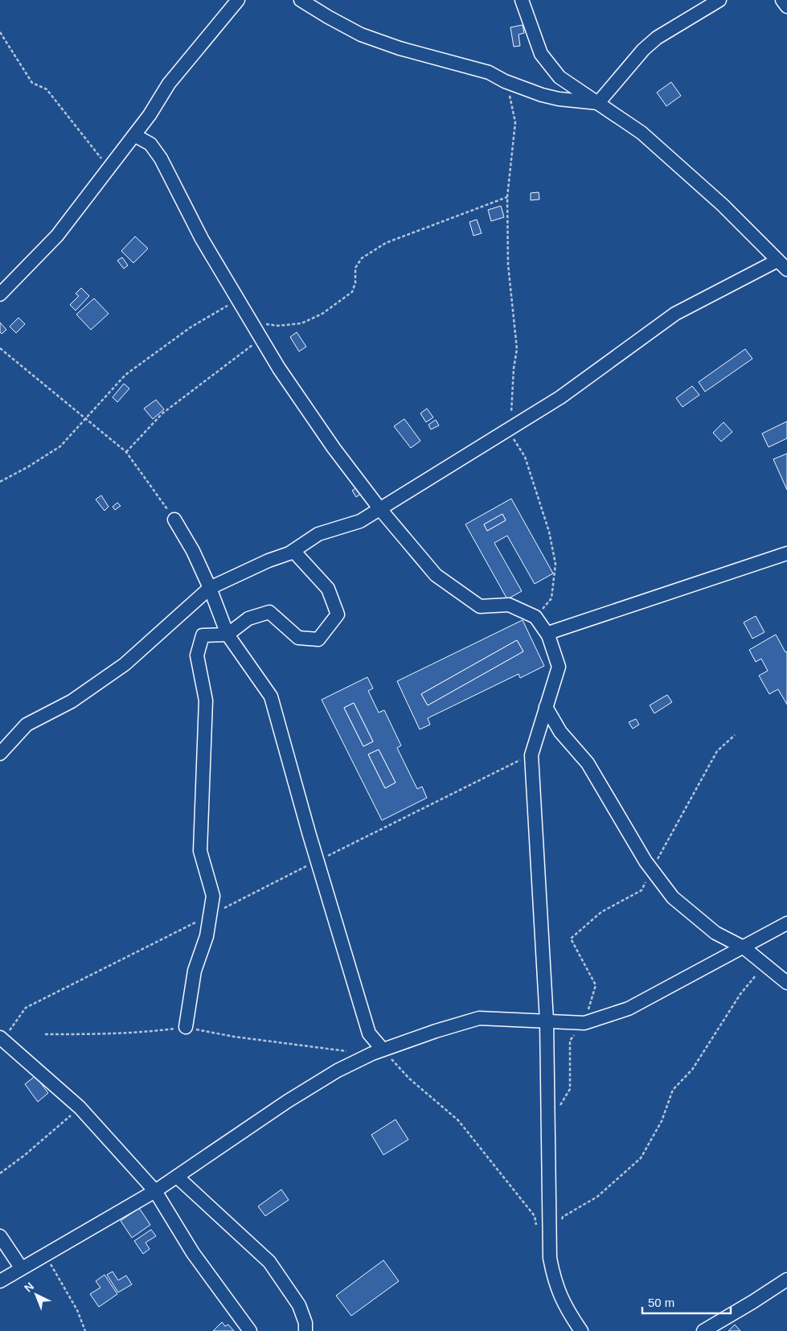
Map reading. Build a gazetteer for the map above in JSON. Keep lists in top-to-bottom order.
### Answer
{
  "scale_bar": "50 m",
  "north": "top left"
}
